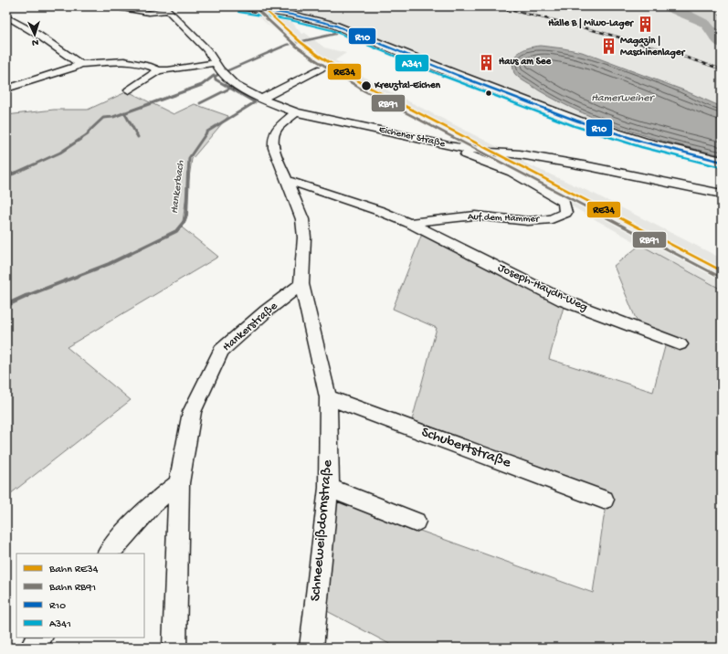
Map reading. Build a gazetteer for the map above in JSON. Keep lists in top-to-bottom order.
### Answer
{
  "streets": {
    "street": [
      "Eichener Straße",
      "Auf dem Hammer",
      "Joseph-Haydn-Weg",
      "Hankerstraße",
      "Schubertstraße",
      "Schneeweißdornstraße"
    ]
  },
  "crossings": [
    ["Eichener Straße", "Auf dem Hammer"],
    ["Auf dem Hammer", "Joseph-Haydn-Weg"],
    ["Hankerstraße", "Schneeweißdornstraße"],
    ["Schubertstraße", "Schneeweißdornstraße"]
  ],
  "water": ["Hamerweiher", "Hankerbach"],
  "places": {
    "building": ["Halle B | Miwo-Lager", "Magazin | Maschinenlager", "Haus am See"],
    "other": ["Kreuztal-Eichen"]
  },
  "lines": [
    "rail line RE34",
    "transit line R10",
    "rail line RB91",
    "transit line A341"
  ],
  "legend": [
    "Bahn RE34",
    "Bahn RB91",
    "R10",
    "A341"
  ],
  "north": "bottom"
}
